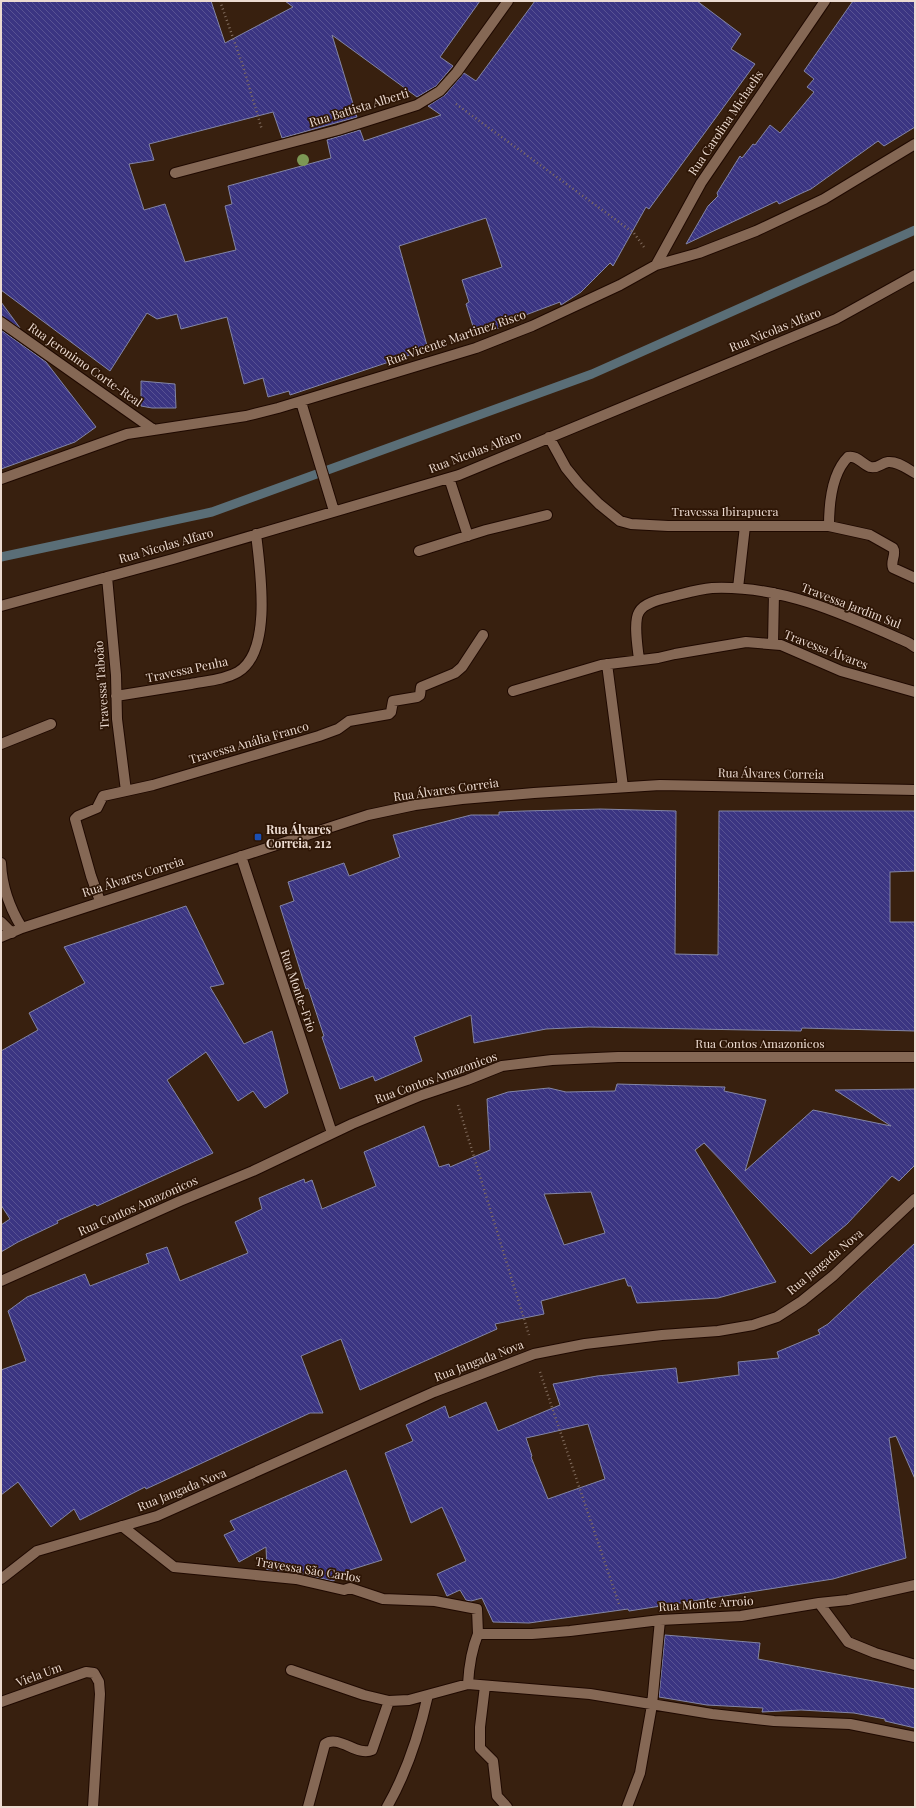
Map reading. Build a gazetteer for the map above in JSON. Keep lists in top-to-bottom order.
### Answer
{
  "streets": {
    "street": [
      "Rua Battista Alberti",
      "Rua Carolina Michaelis",
      "Rua Nicolas Alfaro",
      "Rua Vicente Martinez Risco",
      "Rua Jeronimo Corte-Real",
      "Travessa Ibirapuera",
      "Travessa Jardim Sul",
      "Travessa Álvares",
      "Travessa Penha",
      "Travessa Taboão",
      "Travessa Anália Franco",
      "Rua Álvares Correia",
      "Rua Monte-Frio",
      "Rua Contos Amazonicos",
      "Rua Jangada Nova",
      "Travessa São Carlos",
      "Rua Monte Arroio",
      "Viela Um"
    ]
  },
  "crossings": [
    ["Rua Carolina Michaelis", "Rua Vicente Martinez Risco"],
    ["Rua Nicolas Alfaro", "Travessa Ibirapuera"],
    ["Rua Nicolas Alfaro", "Travessa Penha"],
    ["Rua Nicolas Alfaro", "Travessa Taboão"],
    ["Rua Vicente Martinez Risco", "Rua Jeronimo Corte-Real"],
    ["Travessa Jardim Sul", "Travessa Álvares"],
    ["Travessa Penha", "Travessa Taboão"],
    ["Travessa Taboão", "Travessa Anália Franco"],
    ["Travessa Anália Franco", "Rua Álvares Correia"],
    ["Rua Álvares Correia", "Rua Monte-Frio"],
    ["Rua Monte-Frio", "Rua Contos Amazonicos"],
    ["Rua Jangada Nova", "Travessa São Carlos"],
    ["Travessa São Carlos", "Rua Monte Arroio"]
  ],
  "places": {
    "transit": ["Rua Álvares Correia, 212"]
  }
}
